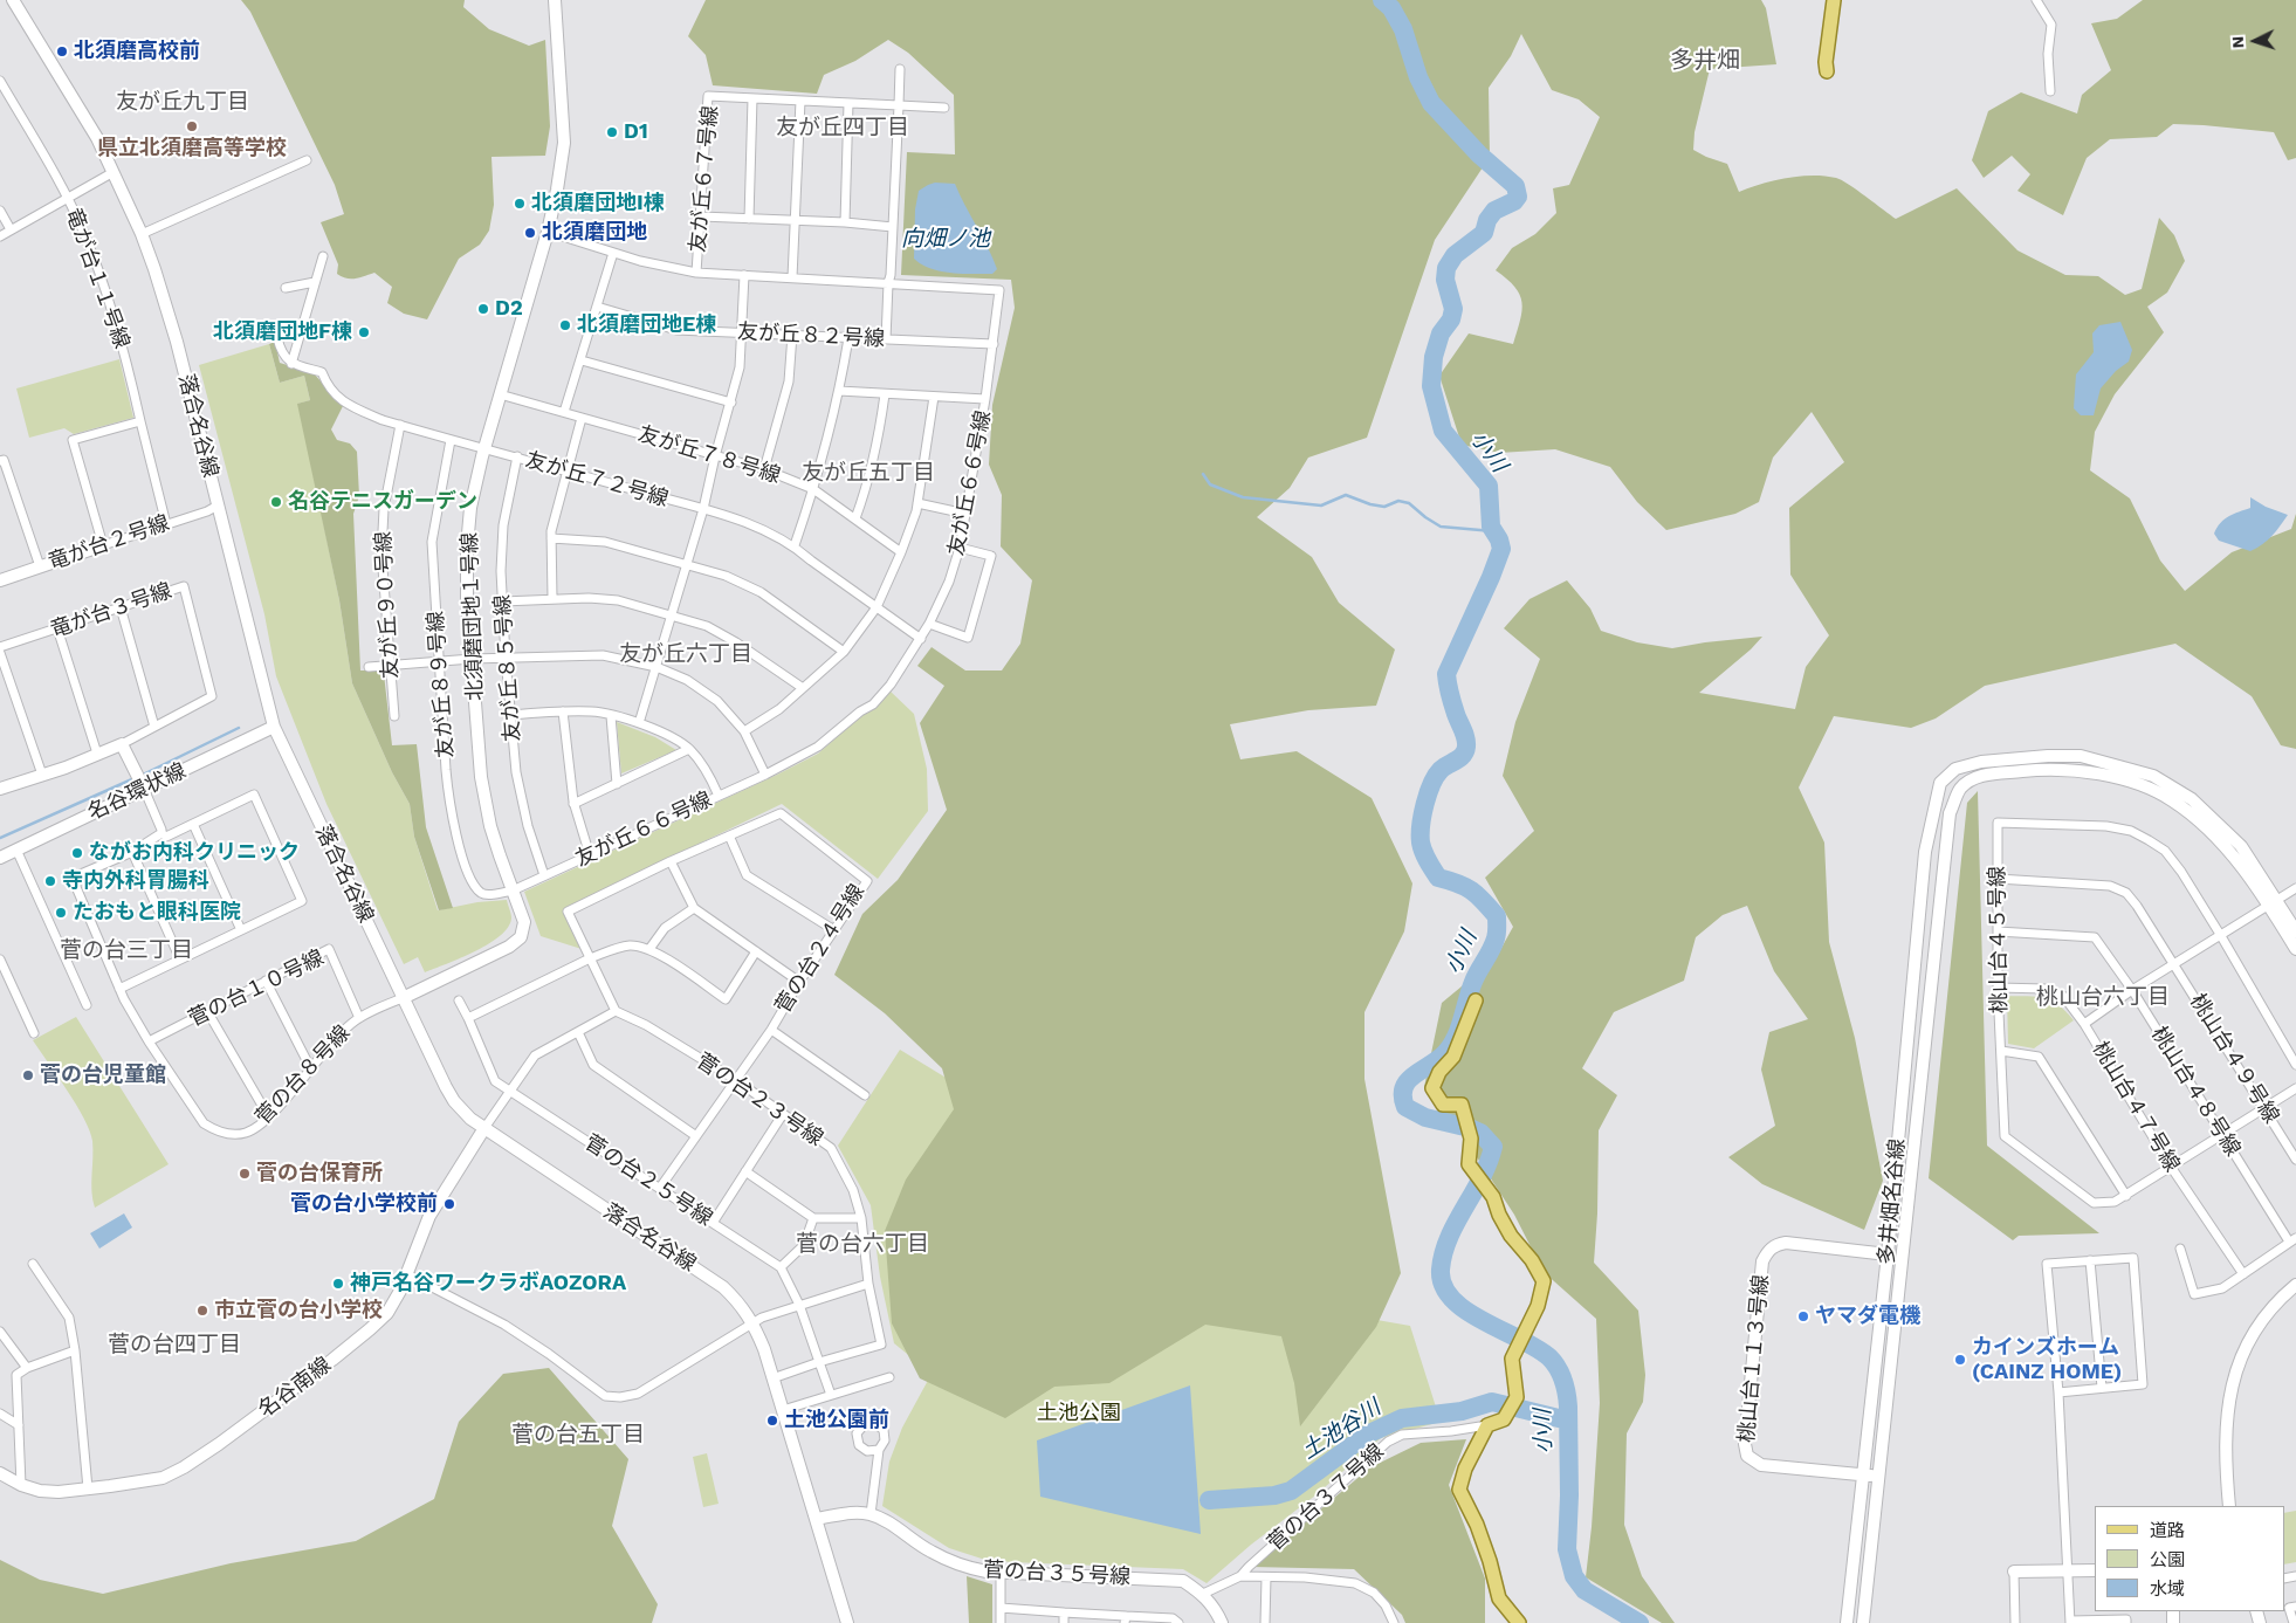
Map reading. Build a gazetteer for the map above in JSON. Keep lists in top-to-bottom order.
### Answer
{
  "streets": {
    "street": [
      "友が丘６７号線",
      "竜が台１１号線",
      "友が丘８２号線",
      "落合名谷線",
      "友が丘７８号線",
      "友が丘７２号線",
      "友が丘６６号線",
      "竜が台２号線",
      "友が丘９０号線",
      "竜が台３号線",
      "北須磨団地１号線",
      "友が丘８５号線",
      "友が丘８９号線",
      "名谷環状線",
      "桃山台４５号線",
      "菅の台２４号線",
      "菅の台１０号線",
      "桃山台４９号線",
      "菅の台８号線",
      "桃山台４８号線",
      "菅の台２３号線",
      "桃山台４７号線",
      "菅の台２５号線",
      "多井畑名谷線",
      "桃山台１１３号線",
      "名谷南線",
      "菅の台３７号線",
      "菅の台３５号線"
    ]
  },
  "crossings": [
    ["友が丘６７号線", "友が丘６６号線"],
    ["竜が台１１号線", "竜が台２号線"],
    ["友が丘８２号線", "友が丘６６号線"],
    ["落合名谷線", "竜が台２号線"],
    ["落合名谷線", "北須磨団地１号線"],
    ["落合名谷線", "名谷環状線"],
    ["落合名谷線", "菅の台８号線"],
    ["落合名谷線", "名谷南線"],
    ["落合名谷線", "菅の台３５号線"],
    ["友が丘７８号線", "北須磨団地１号線"],
    ["友が丘７２号線", "友が丘６６号線"],
    ["友が丘７２号線", "友が丘９０号線"],
    ["友が丘７２号線", "北須磨団地１号線"],
    ["友が丘７２号線", "友が丘８５号線"],
    ["友が丘７２号線", "友が丘８９号線"],
    ["友が丘６６号線", "北須磨団地１号線"],
    ["友が丘６６号線", "友が丘８５号線"],
    ["友が丘６６号線", "友が丘８９号線"],
    ["北須磨団地１号線", "友が丘８９号線"],
    ["北須磨団地１号線", "菅の台８号線"],
    ["桃山台４５号線", "桃山台４９号線"],
    ["桃山台４５号線", "桃山台４８号線"],
    ["桃山台４５号線", "桃山台４７号線"],
    ["菅の台２４号線", "菅の台２３号線"],
    ["菅の台２４号線", "菅の台２５号線"],
    ["菅の台１０号線", "菅の台８号線"],
    ["多井畑名谷線", "桃山台１１３号線"]
  ],
  "districts": [
    "多井畑",
    "友が丘九丁目",
    "友が丘四丁目",
    "友が丘五丁目",
    "友が丘六丁目",
    "菅の台三丁目",
    "桃山台六丁目",
    "菅の台六丁目",
    "菅の台四丁目",
    "菅の台五丁目"
  ],
  "water": ["向畑ノ池", "小川", "土池谷川"],
  "parks": ["土池公園"],
  "places": [
    "北須磨高校前",
    "県立北須磨高等学校",
    "D1",
    "北須磨団地I棟",
    "北須磨団地",
    "D2",
    "北須磨団地E棟",
    "北須磨団地F棟",
    "名谷テニスガーデン",
    "ながお内科クリニック",
    "寺内外科胃腸科",
    "たおもと眼科医院",
    "菅の台児童館",
    "菅の台保育所",
    "菅の台小学校前",
    "神戸名谷ワークラボAOZORA",
    "市立菅の台小学校",
    "ヤマダ電機",
    "カインズホーム (CAINZ HOME)",
    "土池公園前"
  ],
  "legend": ["道路", "公園", "水域"],
  "north": "left"
}
